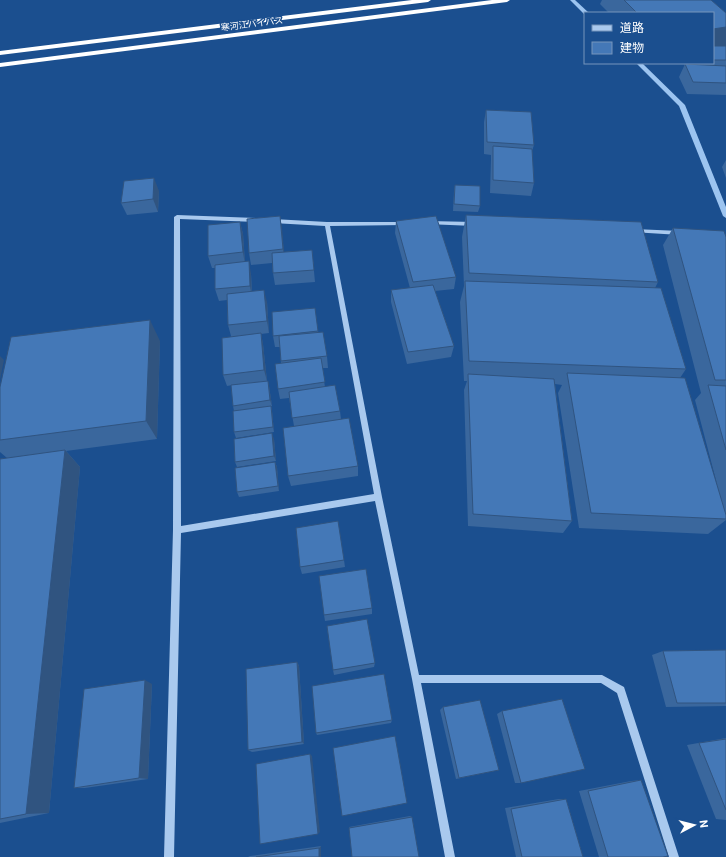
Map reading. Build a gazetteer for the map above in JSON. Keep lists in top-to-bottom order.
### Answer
{
  "streets": {
    "highway": ["寒河江バイパス"]
  },
  "legend": ["道路", "建物"],
  "north": "right"
}
